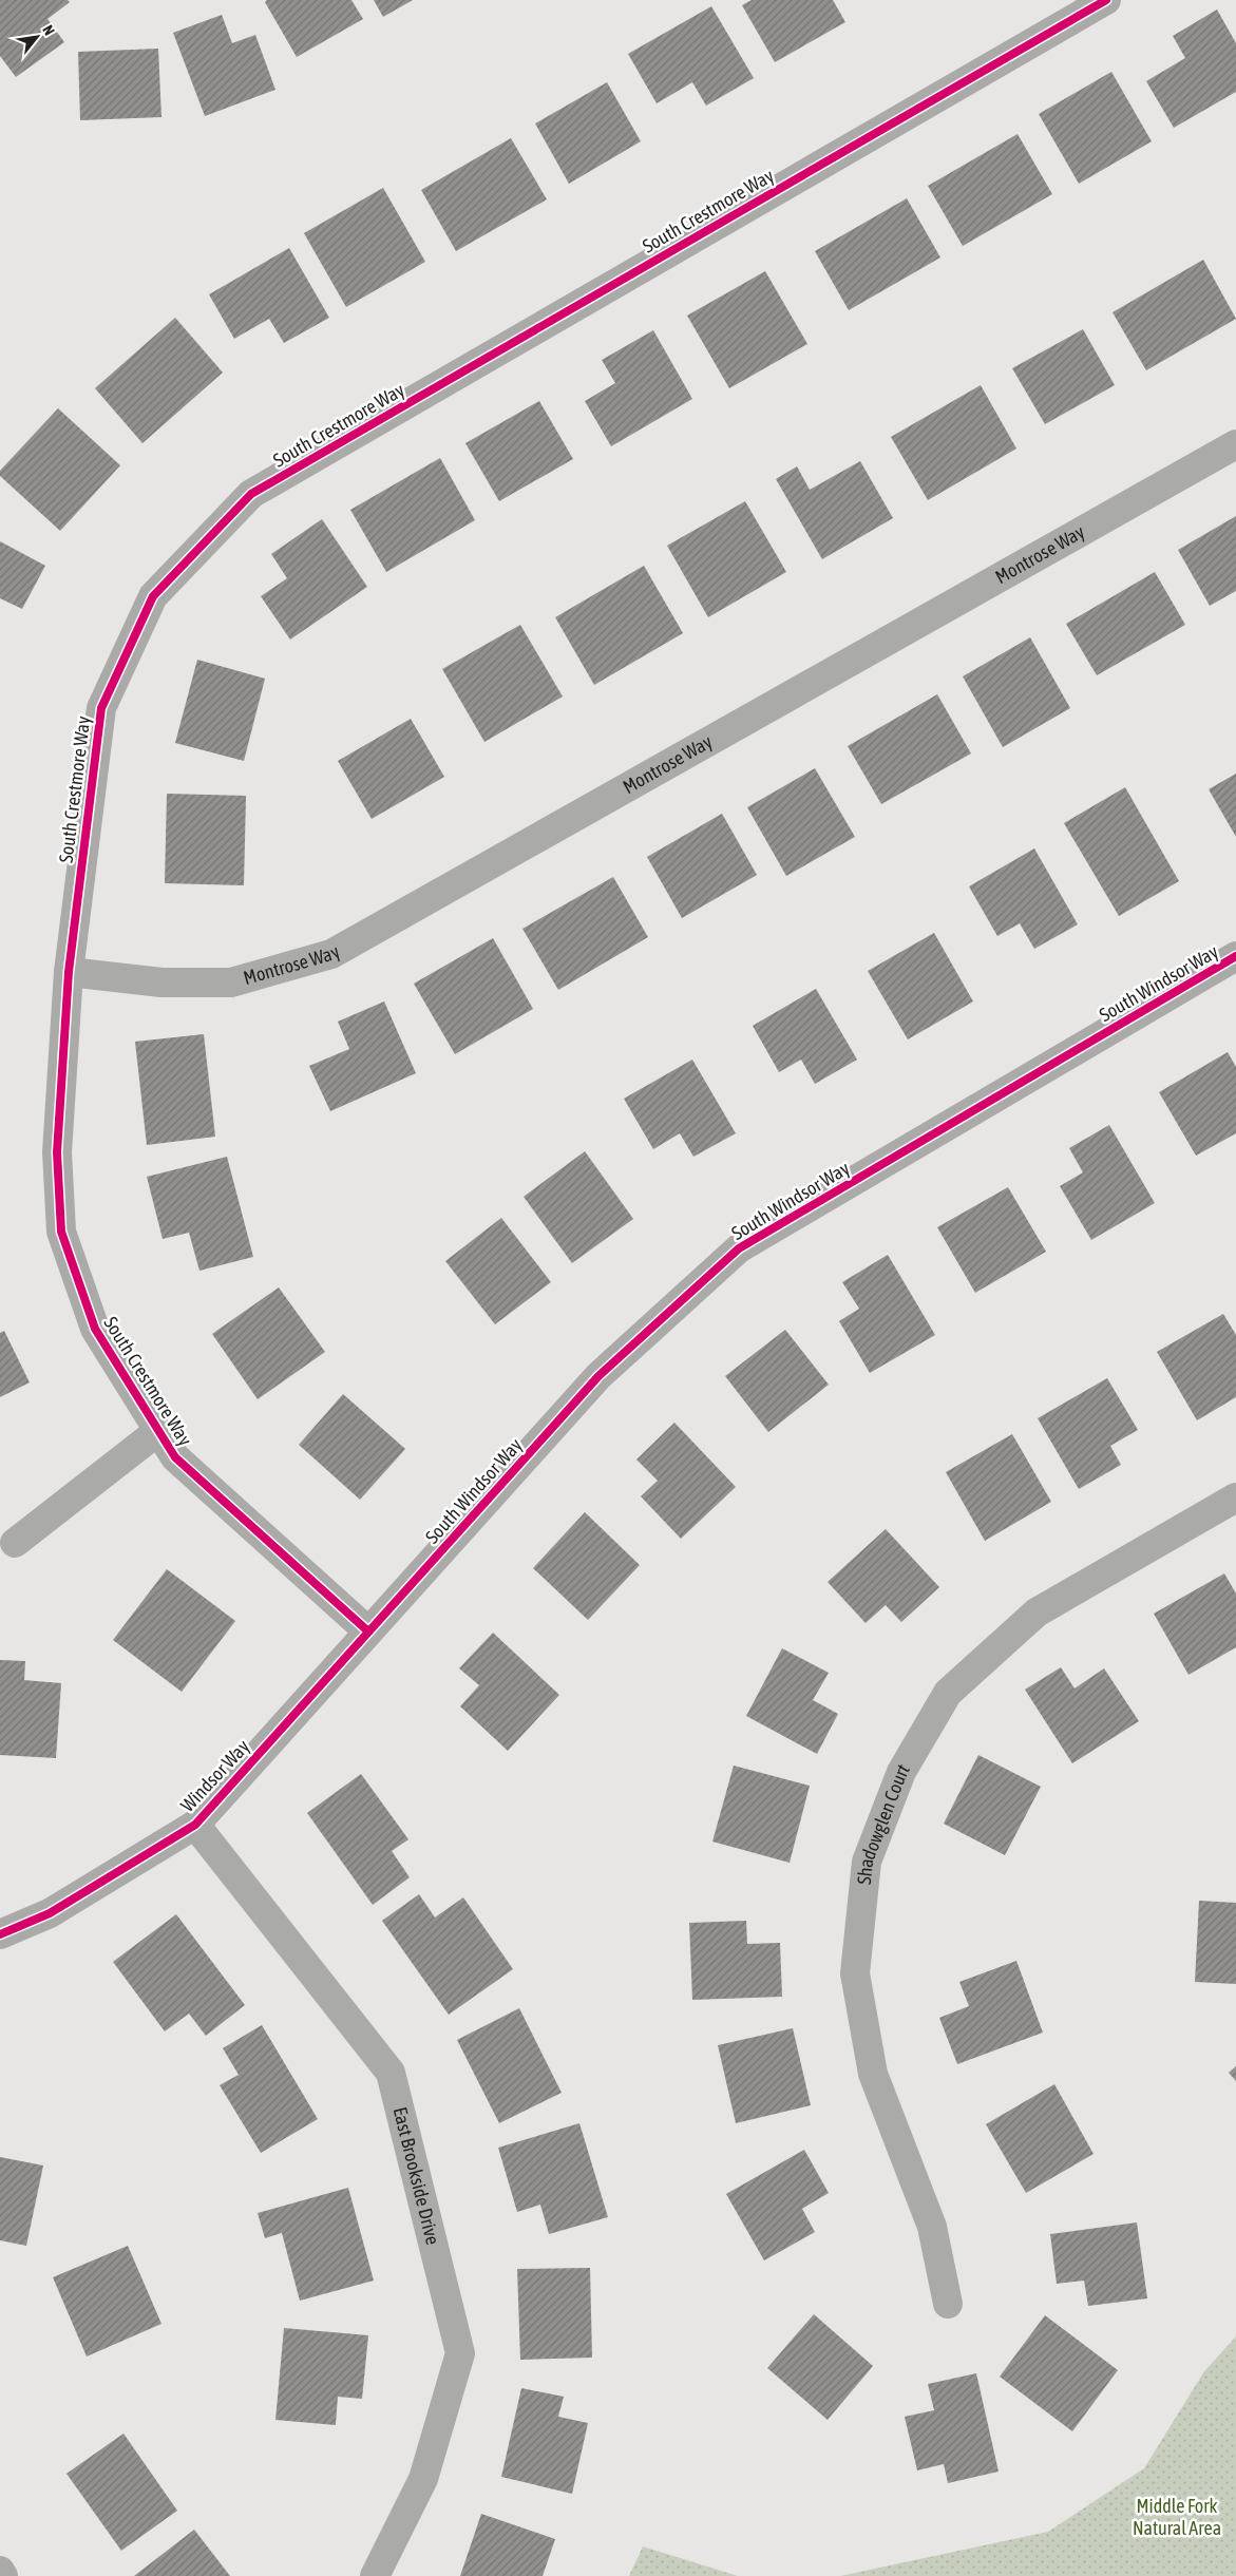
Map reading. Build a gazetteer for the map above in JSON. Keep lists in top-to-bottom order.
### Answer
{
  "streets": {
    "street": [
      "South Crestmore Way",
      "Montrose Way",
      "South Windsor Way",
      "Windsor Way",
      "Shadowglen Court",
      "East Brookside Drive"
    ]
  },
  "crossings": [
    ["South Crestmore Way", "Montrose Way"],
    ["South Crestmore Way", "South Windsor Way"],
    ["South Crestmore Way", "Windsor Way"],
    ["South Windsor Way", "Windsor Way"],
    ["Windsor Way", "East Brookside Drive"]
  ],
  "parks": ["Middle Fork Natural Area"],
  "north": "top right"
}
